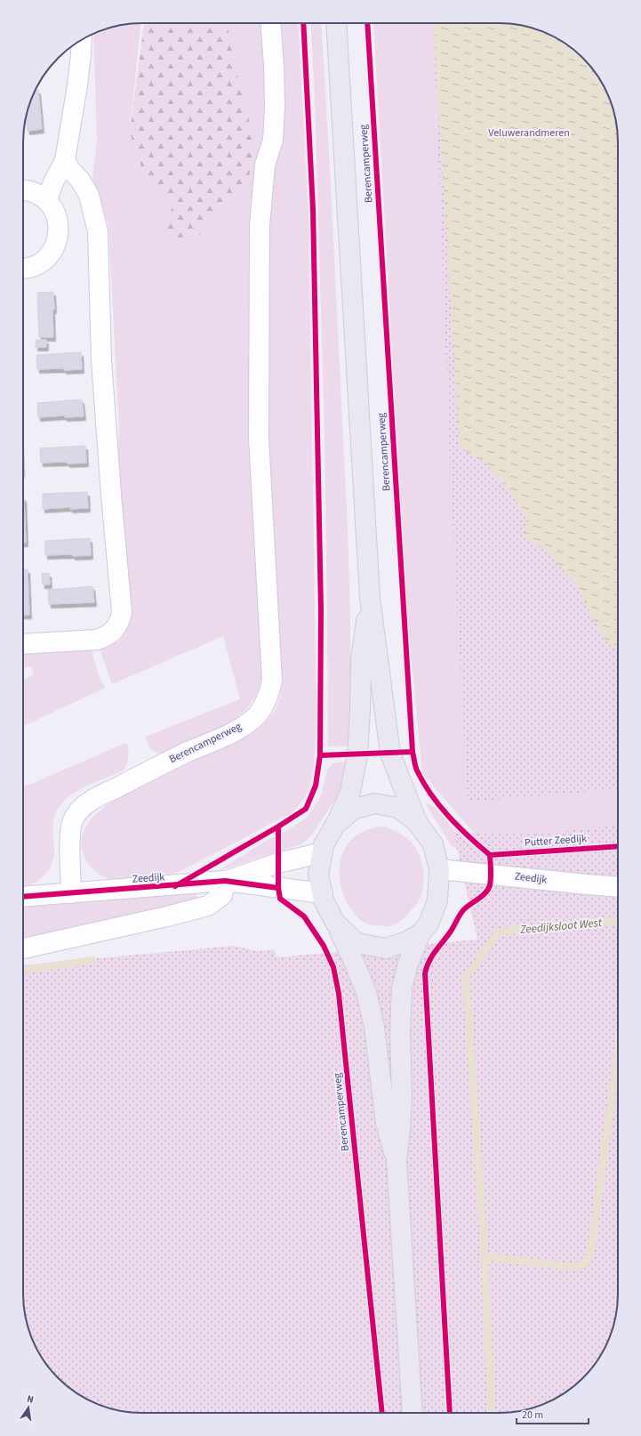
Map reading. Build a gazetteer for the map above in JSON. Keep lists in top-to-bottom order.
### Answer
{
  "streets": {
    "main road": ["Berencamperweg"],
    "street": ["Zeedijk"],
    "cycle path": ["Putter Zeedijk"]
  },
  "crossings": [
    ["Berencamperweg", "Zeedijk"]
  ],
  "water": ["Zeedijksloot West"],
  "parks": ["Veluwerandmeren"],
  "scale_bar": "20 m",
  "north": "top"
}
